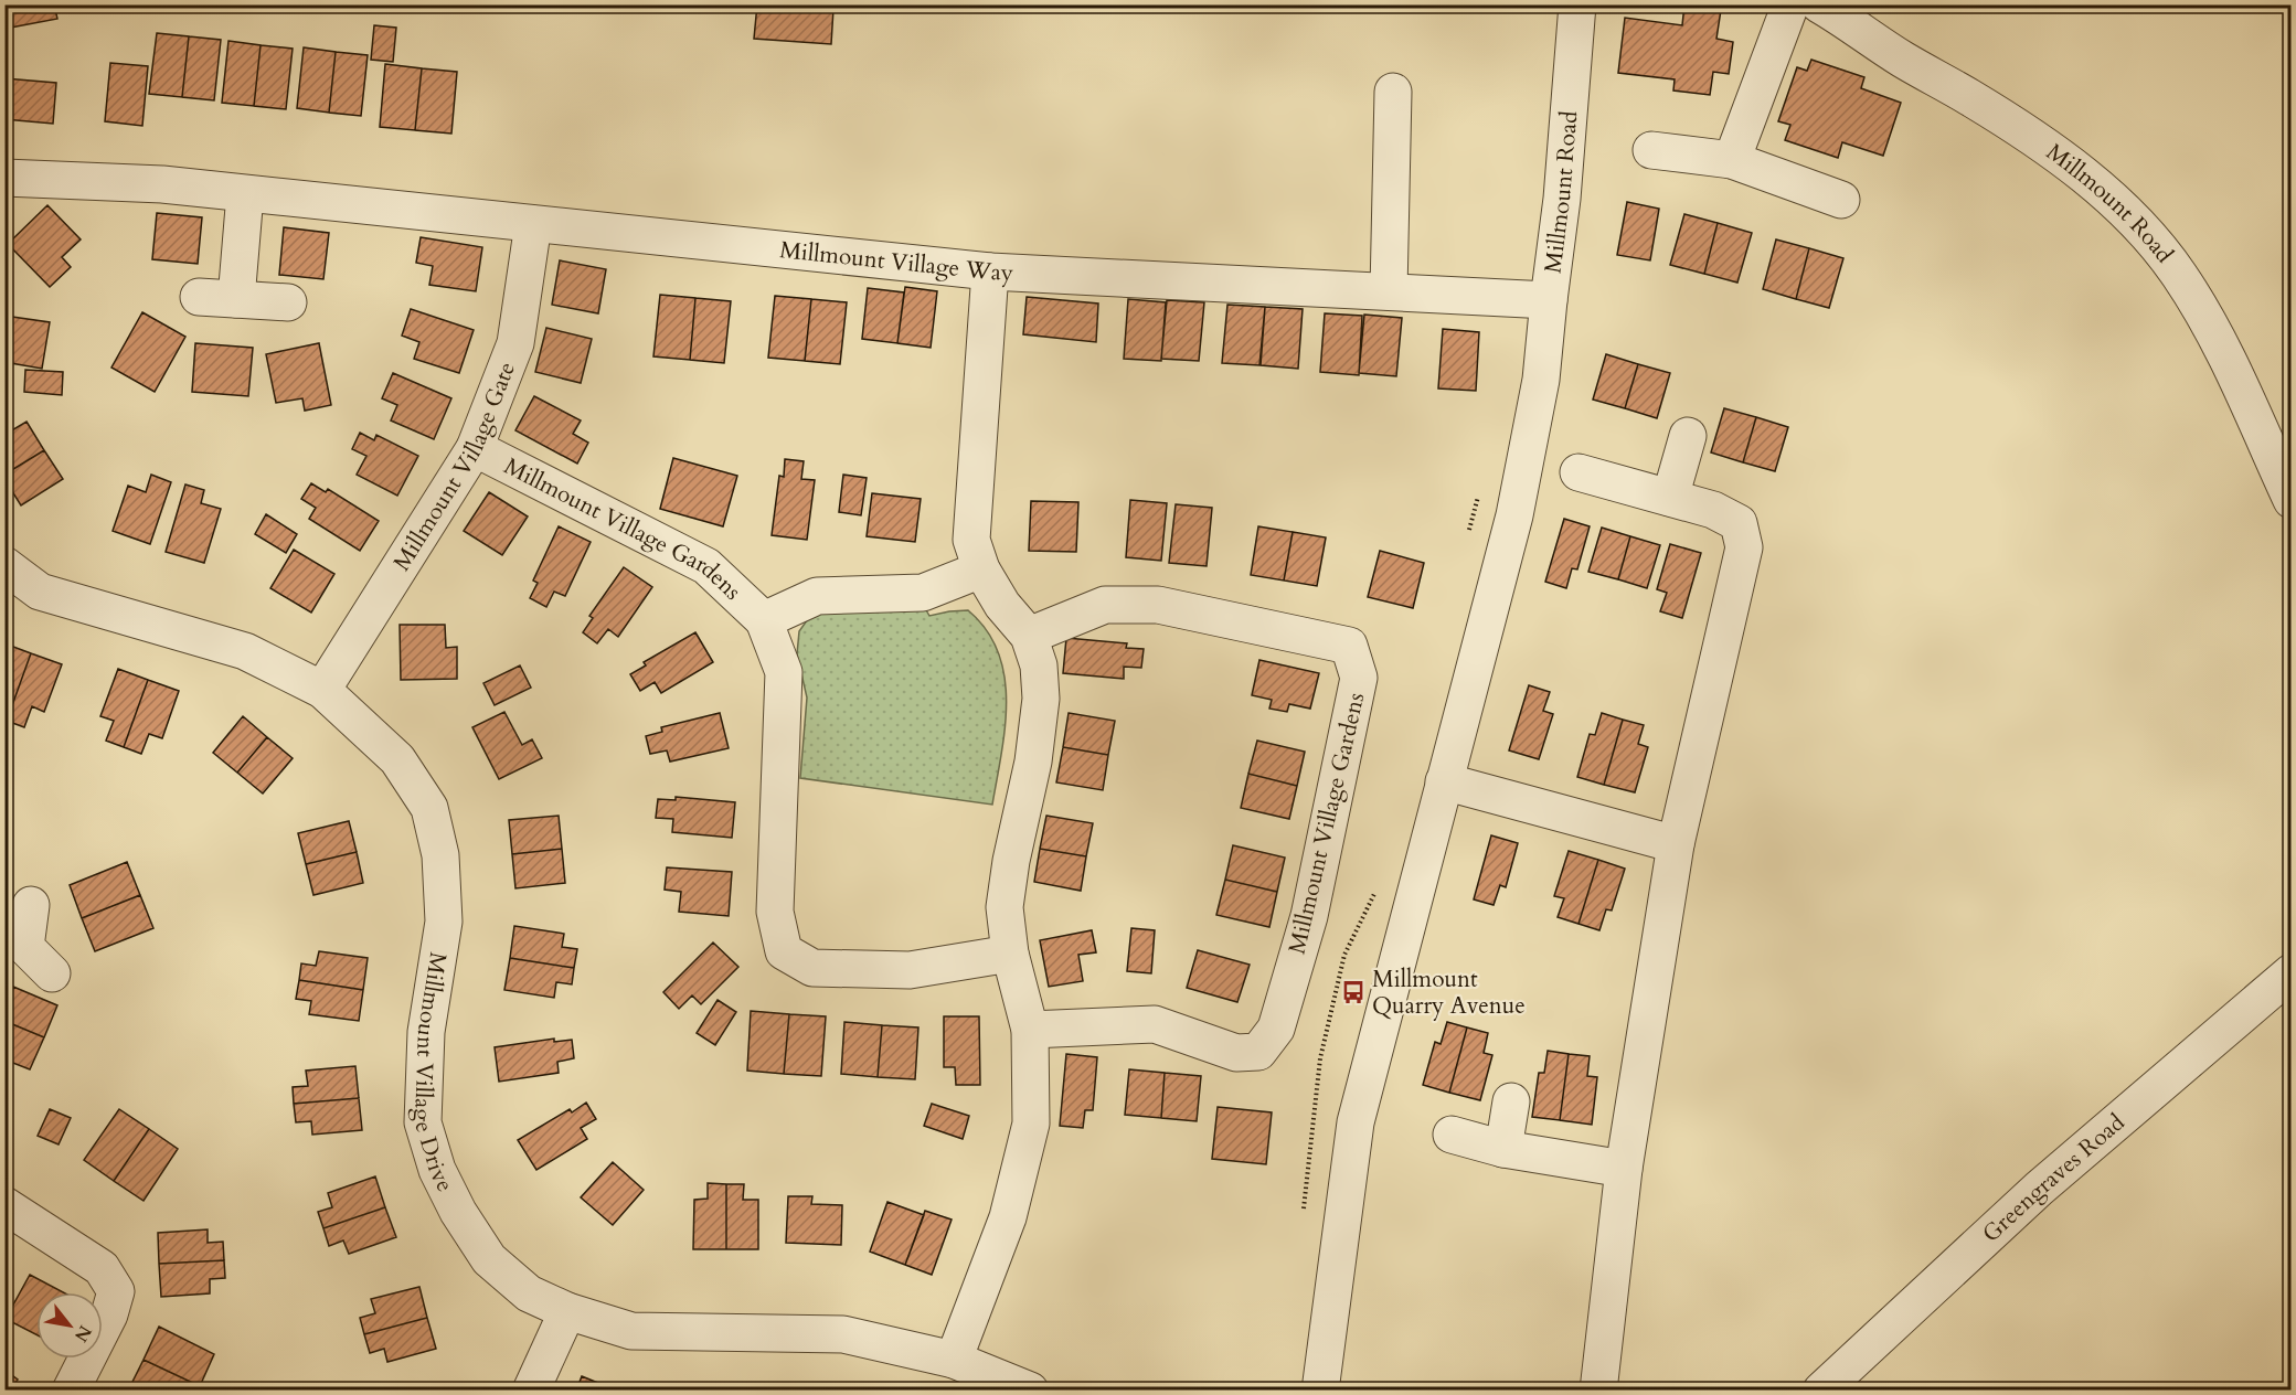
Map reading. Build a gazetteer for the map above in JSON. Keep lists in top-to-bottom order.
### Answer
{
  "streets": {
    "street": [
      "Millmount Road",
      "Millmount Village Way",
      "Millmount Village Gate",
      "Millmount Village Gardens",
      "Millmount Village Drive",
      "Greengraves Road"
    ]
  },
  "crossings": [
    ["Millmount Road", "Millmount Village Way"],
    ["Millmount Village Way", "Millmount Village Gate"],
    ["Millmount Village Gate", "Millmount Village Gardens"],
    ["Millmount Village Gate", "Millmount Village Drive"]
  ],
  "places": {
    "bus stop": ["Millmount Quarry Avenue"]
  },
  "north": "bottom right"
}
